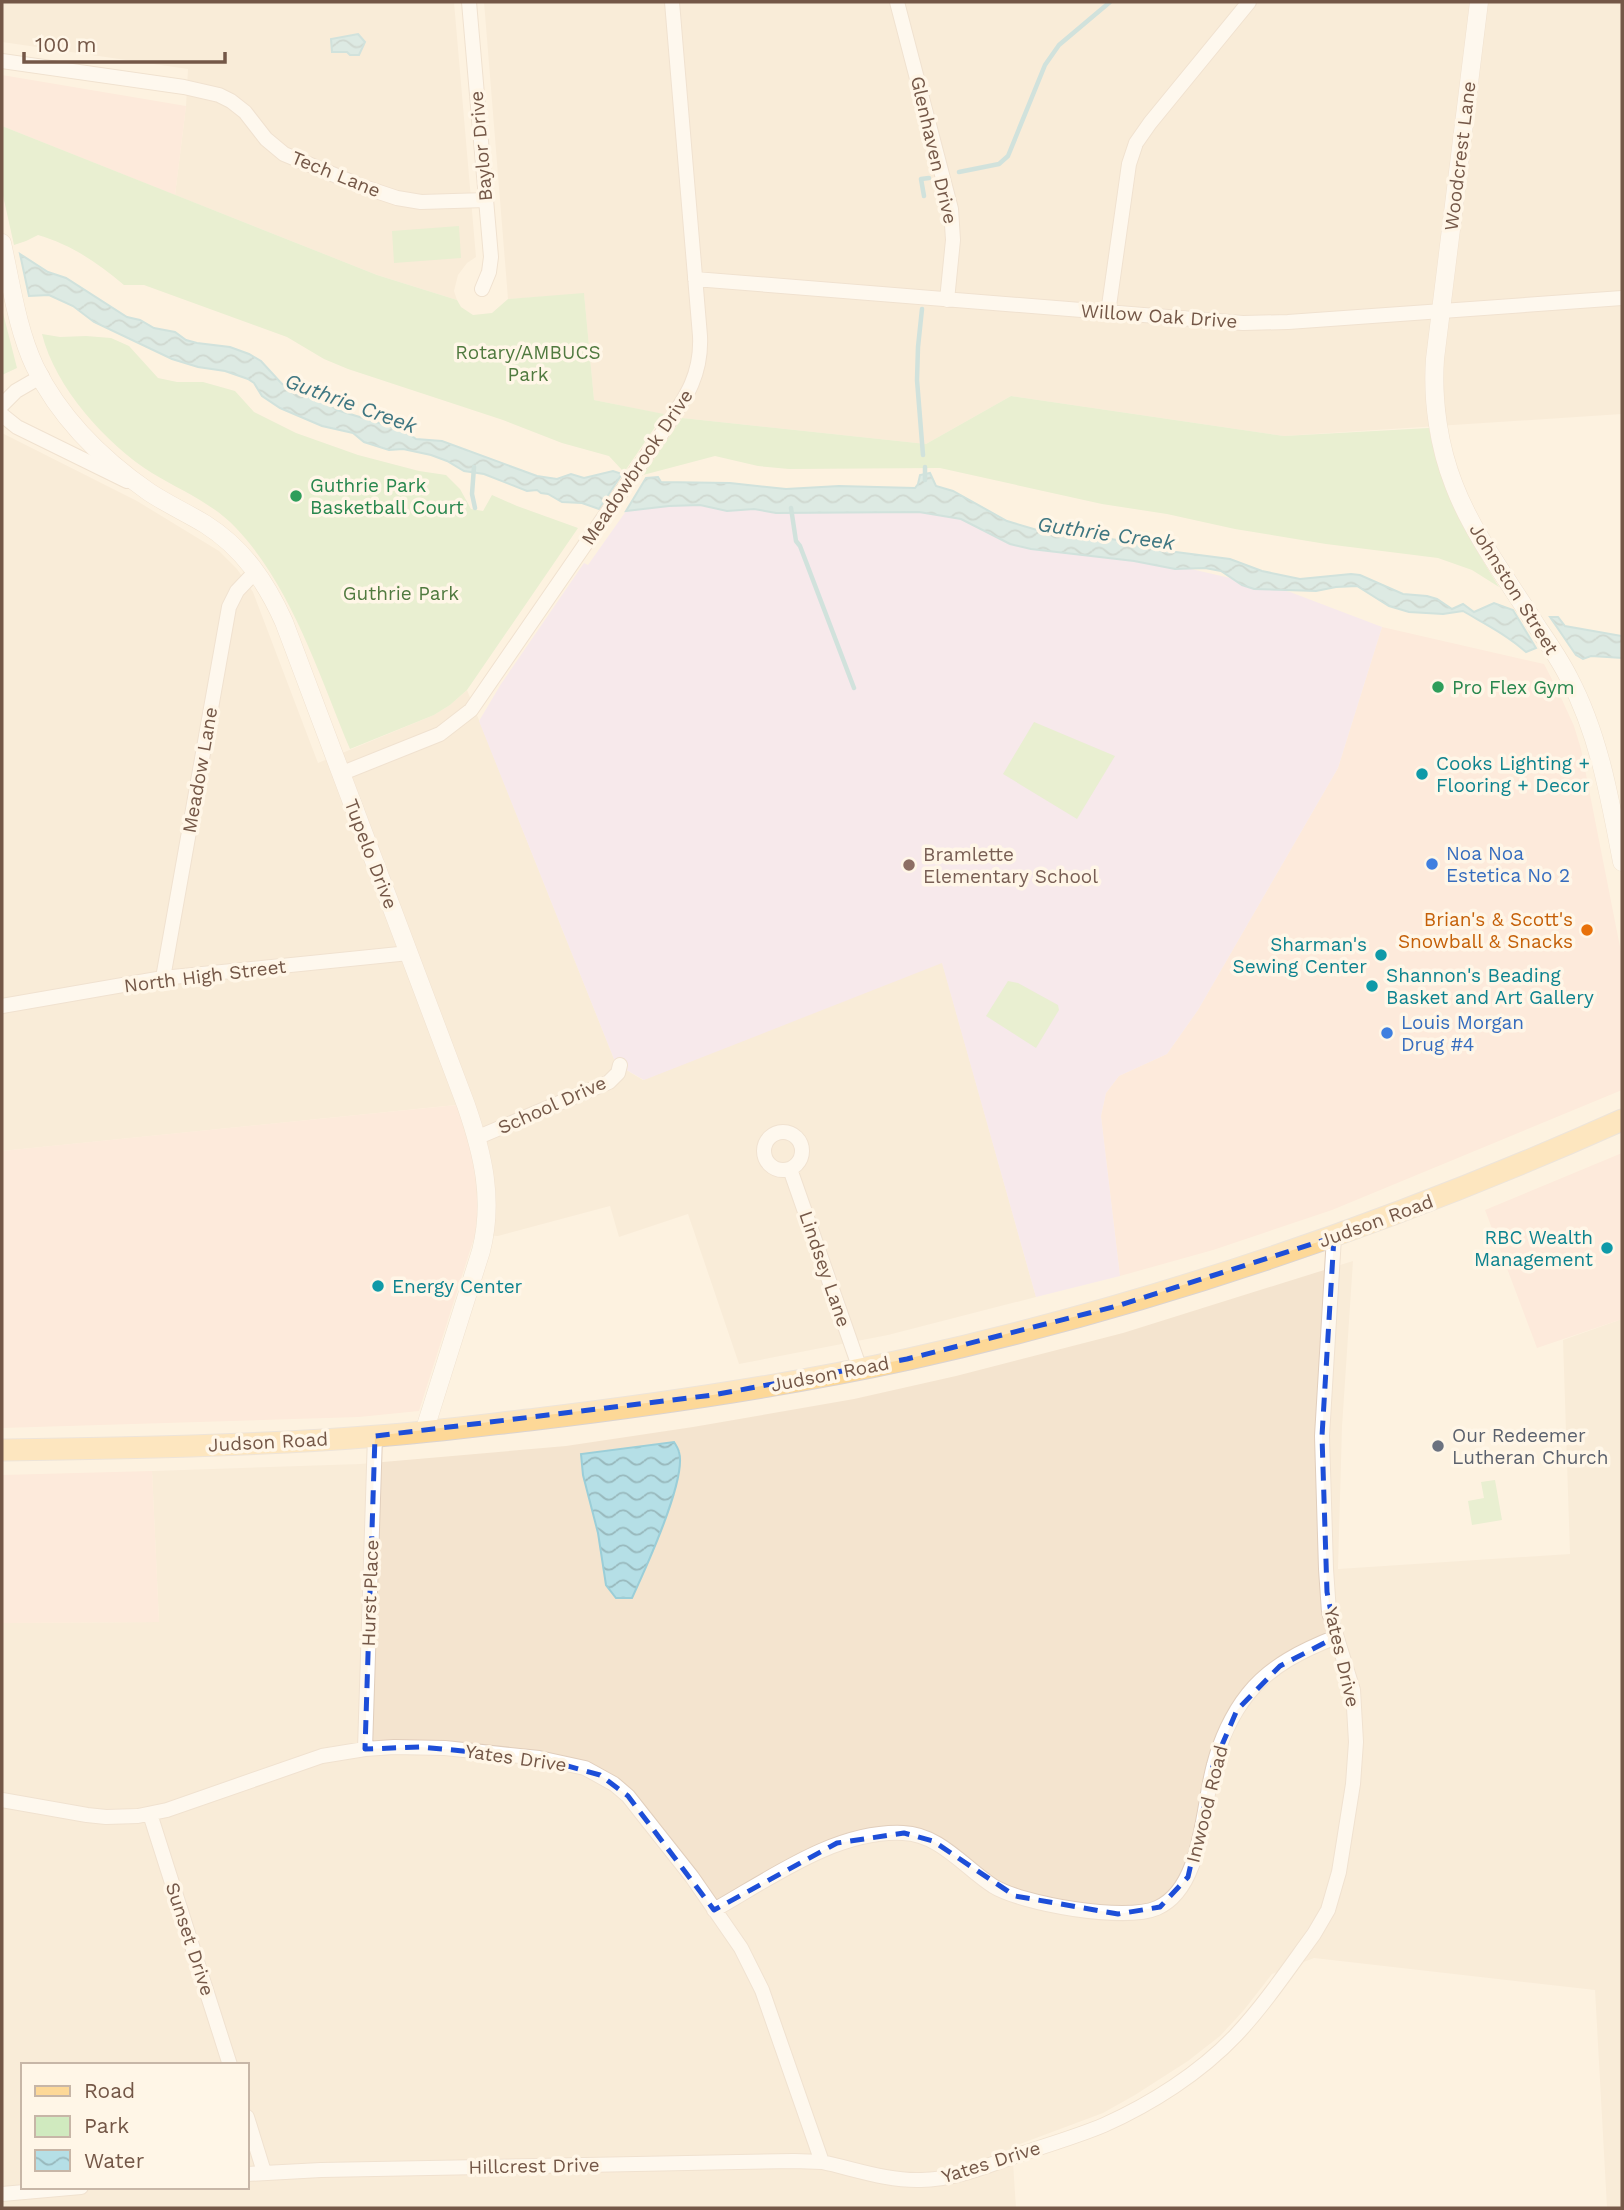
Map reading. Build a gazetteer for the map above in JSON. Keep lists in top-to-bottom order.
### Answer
{
  "streets": {
    "main road": ["Judson Road"],
    "street": [
      "Baylor Drive",
      "Glenhaven Drive",
      "Woodcrest Lane",
      "Tech Lane",
      "Willow Oak Drive",
      "Meadowbrook Drive",
      "Johnston Street",
      "Meadow Lane",
      "Tupelo Drive",
      "North High Street",
      "School Drive",
      "Lindsey Lane",
      "Hurst Place",
      "Yates Drive",
      "Inwood Road",
      "Sunset Drive",
      "Hillcrest Drive"
    ]
  },
  "crossings": [
    ["Baylor Drive", "Tech Lane"],
    ["Glenhaven Drive", "Willow Oak Drive"],
    ["Woodcrest Lane", "Willow Oak Drive"],
    ["Woodcrest Lane", "Johnston Street"],
    ["Willow Oak Drive", "Meadowbrook Drive"],
    ["Willow Oak Drive", "Johnston Street"],
    ["Meadowbrook Drive", "Tupelo Drive"],
    ["Meadow Lane", "Tupelo Drive"],
    ["Meadow Lane", "North High Street"],
    ["Tupelo Drive", "North High Street"],
    ["Tupelo Drive", "School Drive"],
    ["Tupelo Drive", "Judson Road"],
    ["Judson Road", "Lindsey Lane"],
    ["Judson Road", "Hurst Place"],
    ["Judson Road", "Yates Drive"],
    ["Hurst Place", "Yates Drive"],
    ["Yates Drive", "Inwood Road"],
    ["Yates Drive", "Sunset Drive"],
    ["Yates Drive", "Hillcrest Drive"]
  ],
  "water": ["Guthrie Creek"],
  "parks": ["Rotary/AMBUCS Park", "Guthrie Park"],
  "places": [
    "Guthrie Park Basketball Court",
    "Pro Flex Gym",
    "Cooks Lighting + Flooring + Decor",
    "Noa Noa Estetica No 2",
    "Bramlette Elementary School",
    "Brian's & Scott's Snowball & Snacks",
    "Sharman's Sewing Center",
    "Shannon's Beading Basket and Art Gallery",
    "Louis Morgan Drug #4",
    "RBC Wealth Management",
    "Energy Center",
    "Our Redeemer Lutheran Church"
  ],
  "legend": ["Road", "Park", "Water"],
  "scale_bar": "100 m"
}
